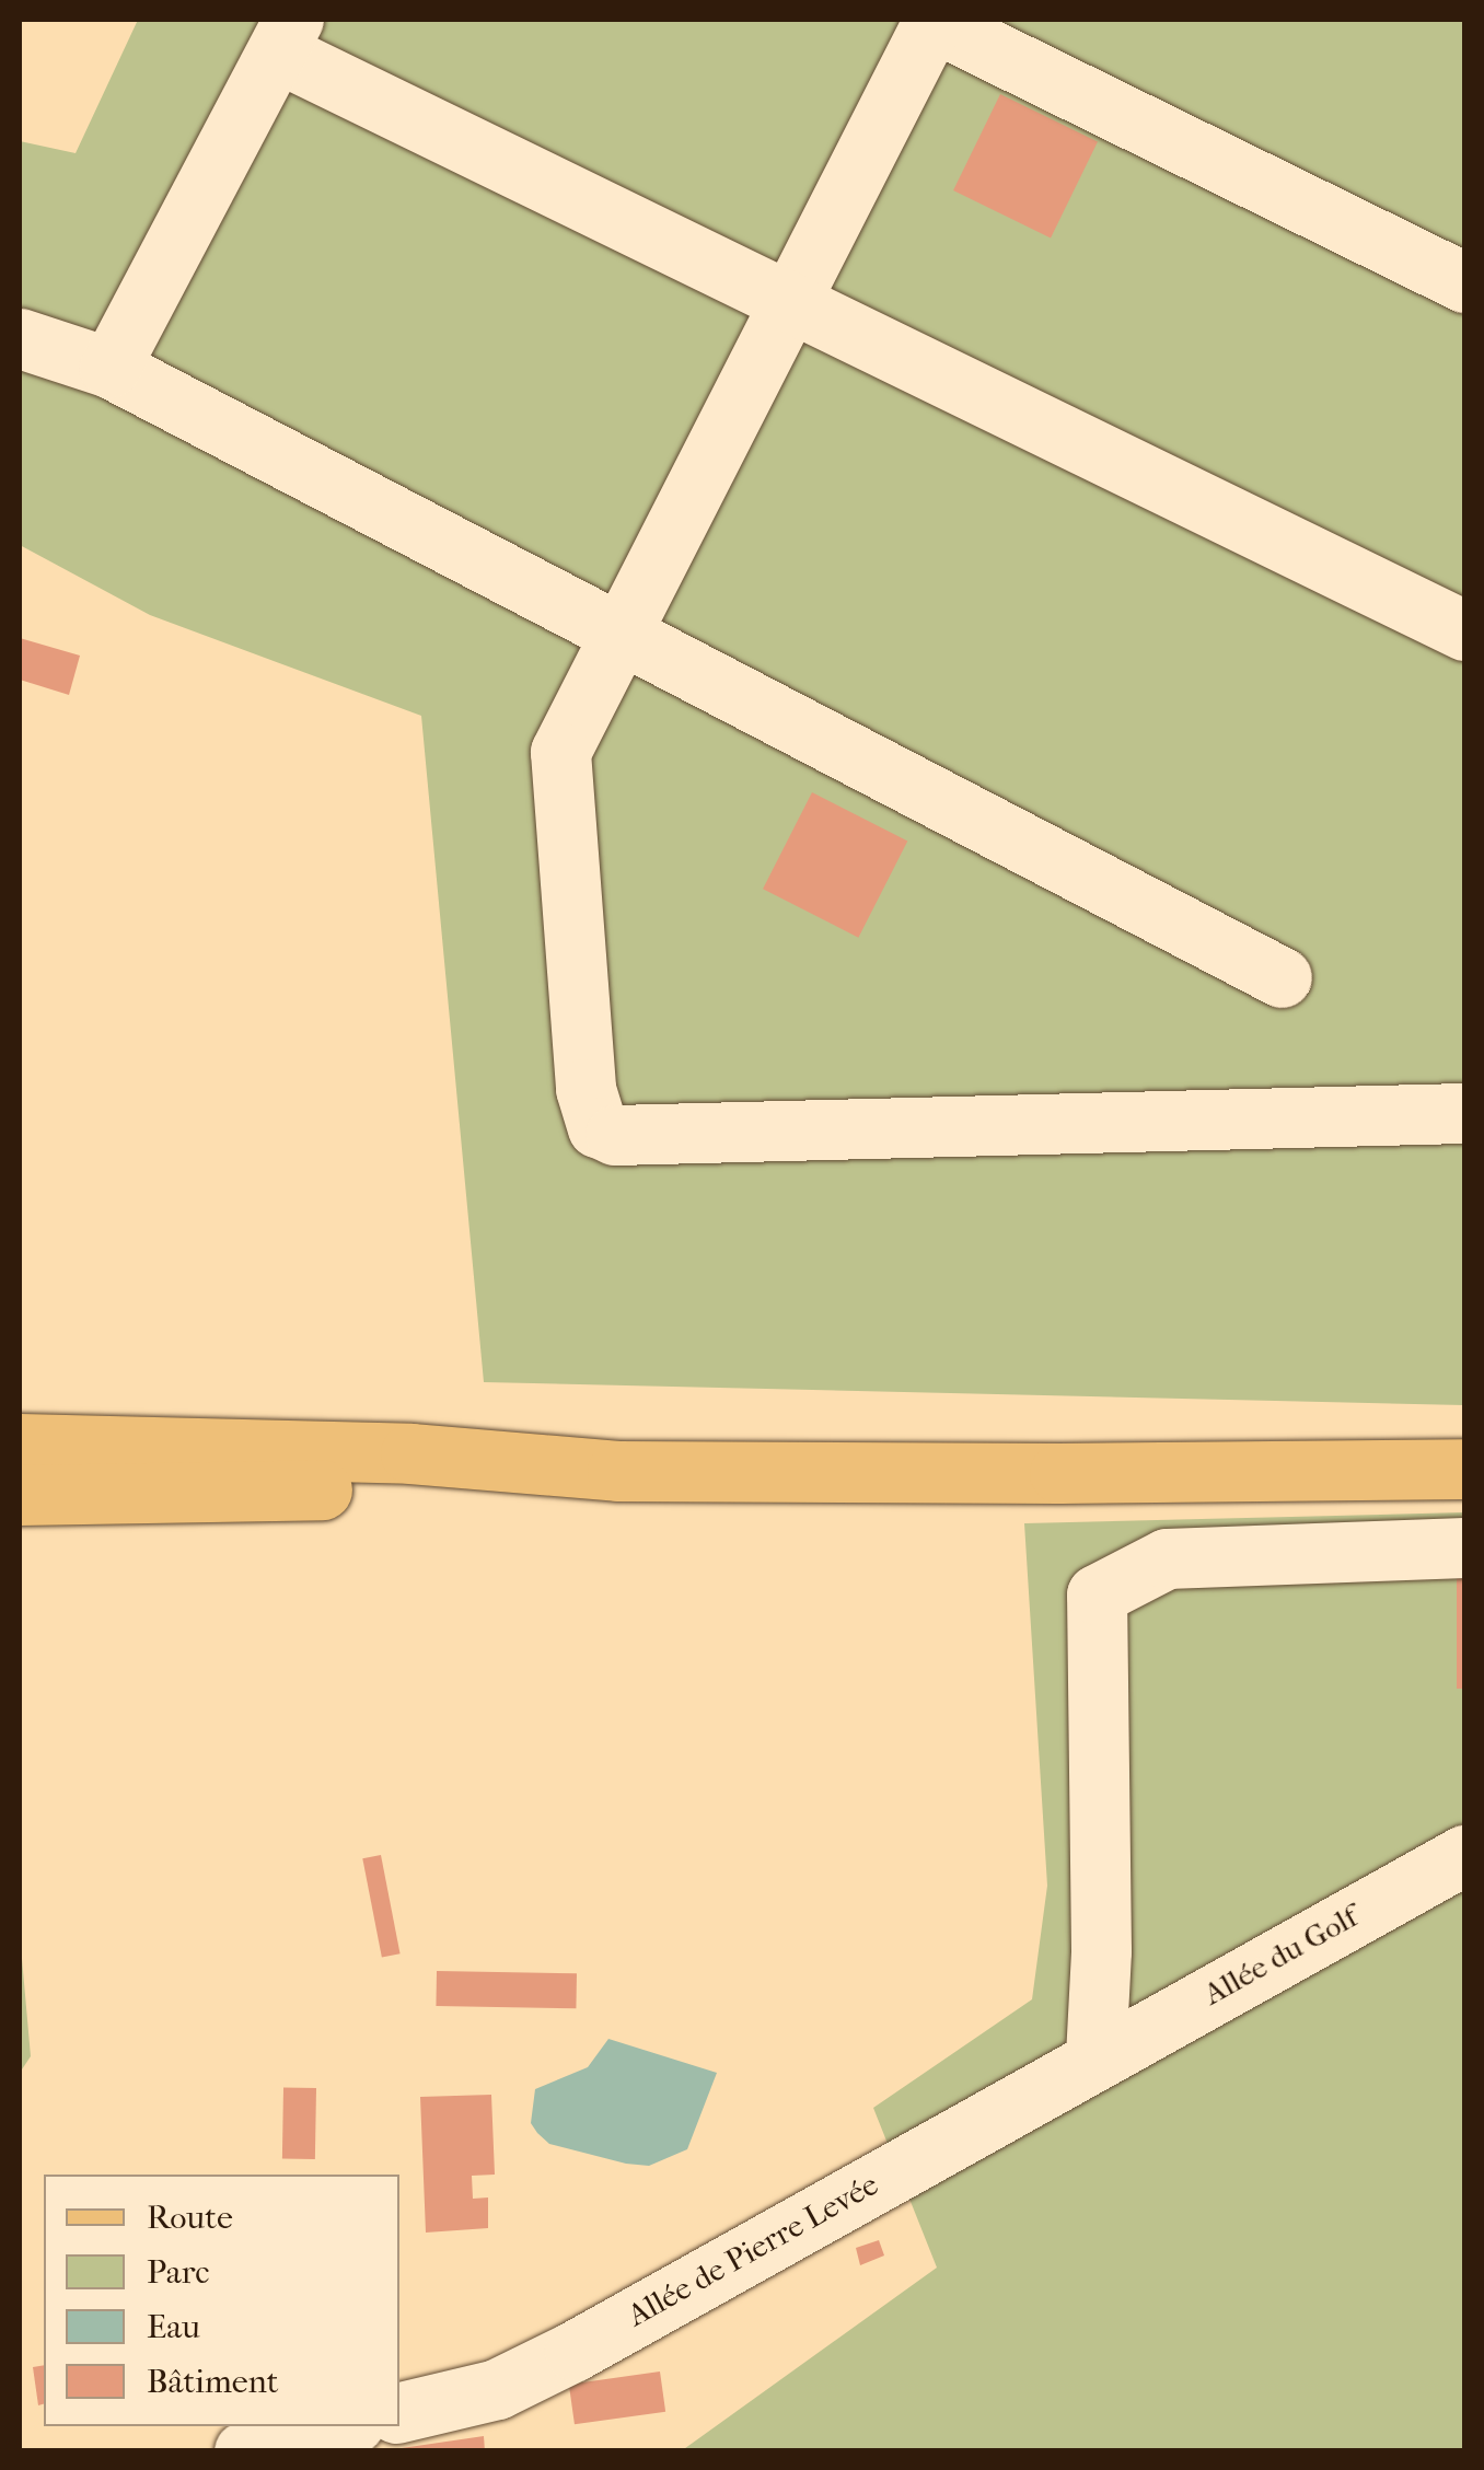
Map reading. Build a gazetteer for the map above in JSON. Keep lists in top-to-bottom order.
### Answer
{
  "streets": {
    "street": ["Allée du Golf", "Allée de Pierre Levée"]
  },
  "crossings": [
    ["Allée du Golf", "Allée de Pierre Levée"]
  ],
  "legend": [
    "Route",
    "Parc",
    "Eau",
    "Bâtiment"
  ]
}
